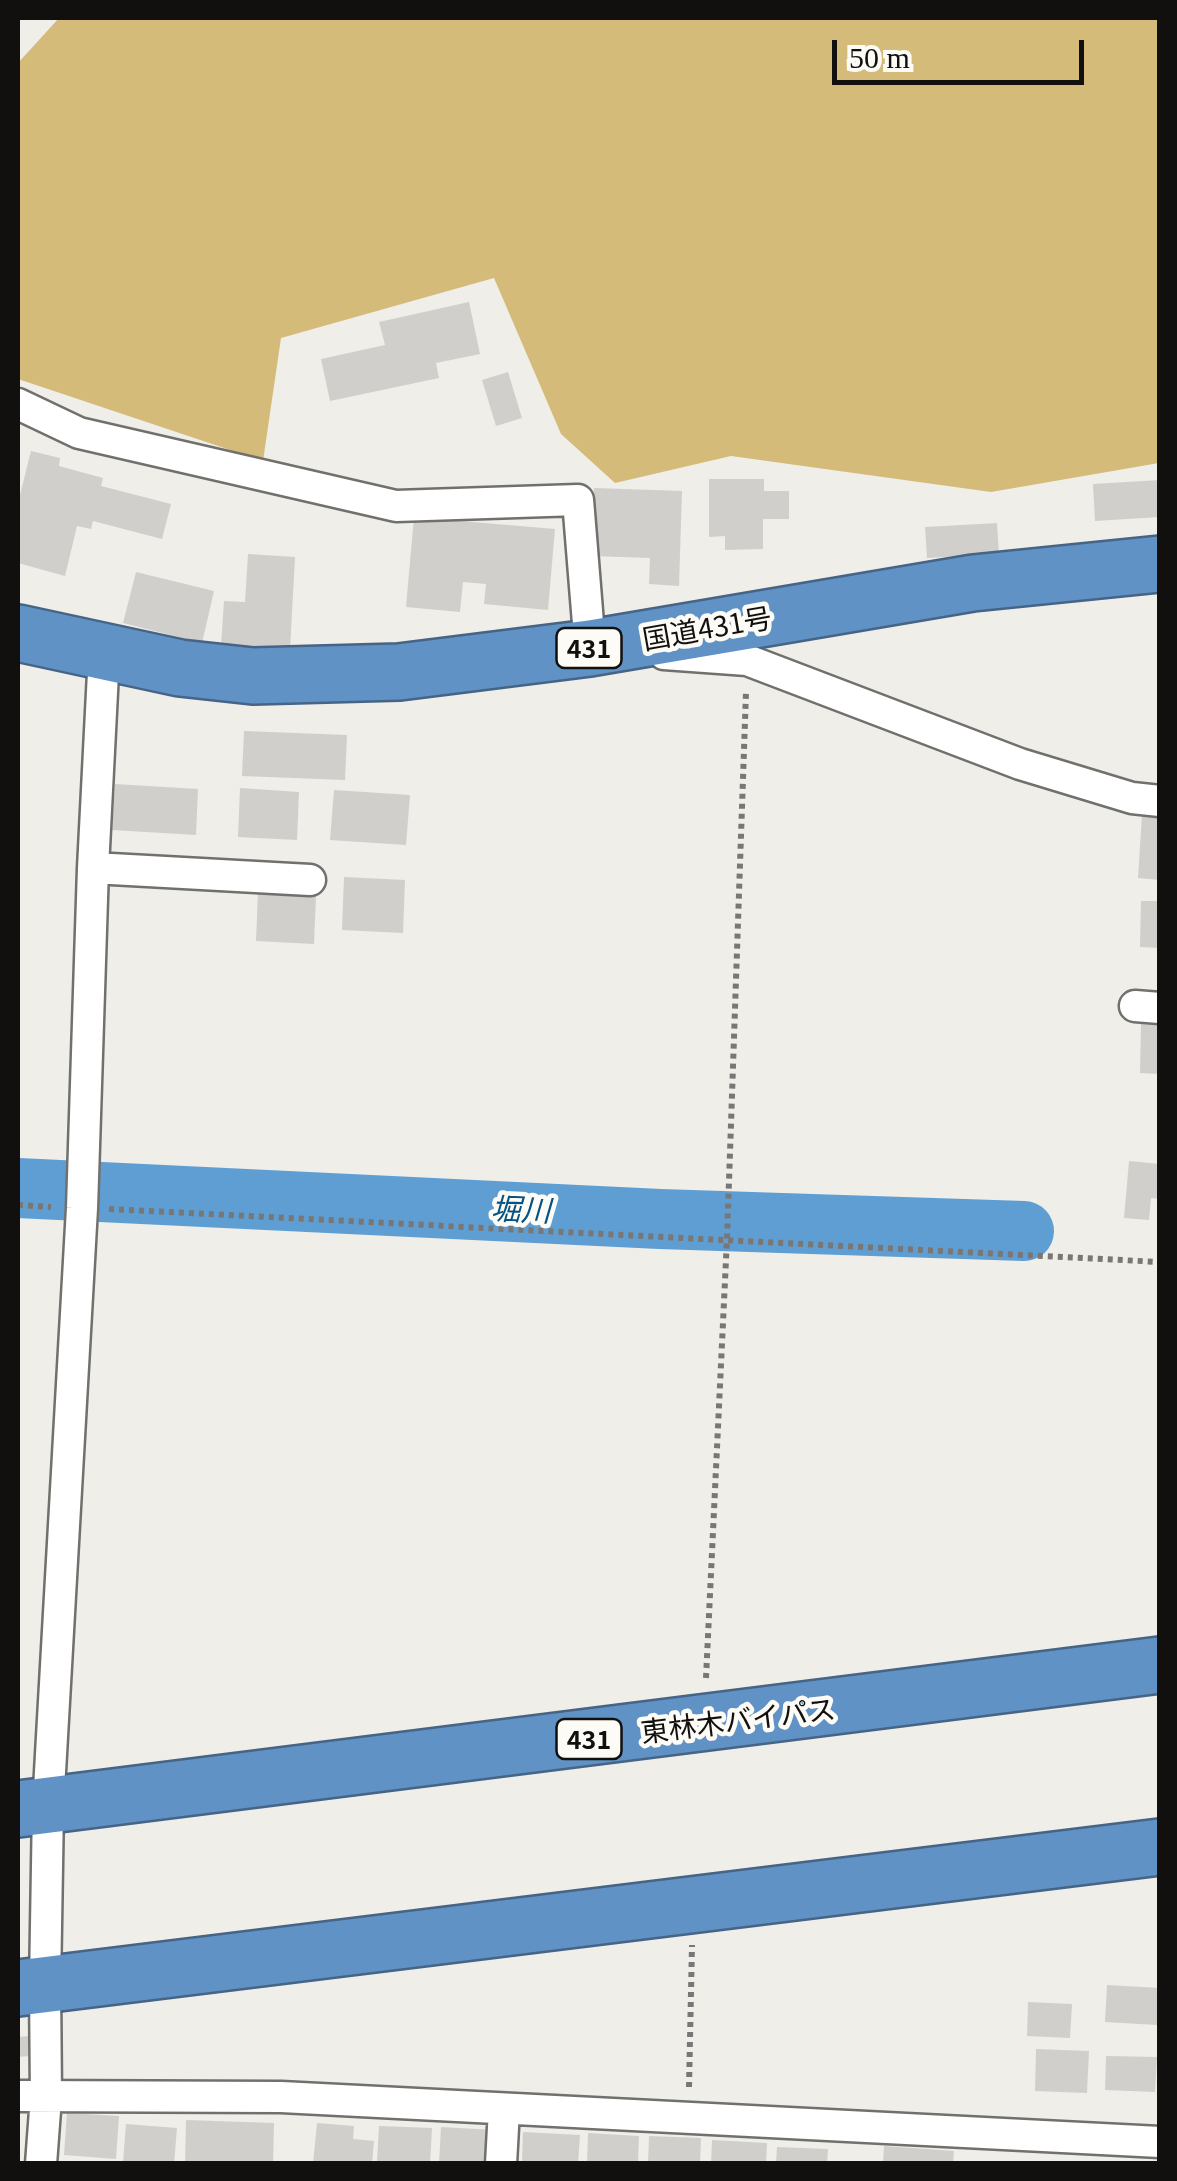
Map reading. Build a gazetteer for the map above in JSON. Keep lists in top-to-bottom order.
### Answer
{
  "streets": {
    "highway": ["国道431号", "431", "東林木バイパス"]
  },
  "water": ["堀川"],
  "scale_bar": "50 m"
}
